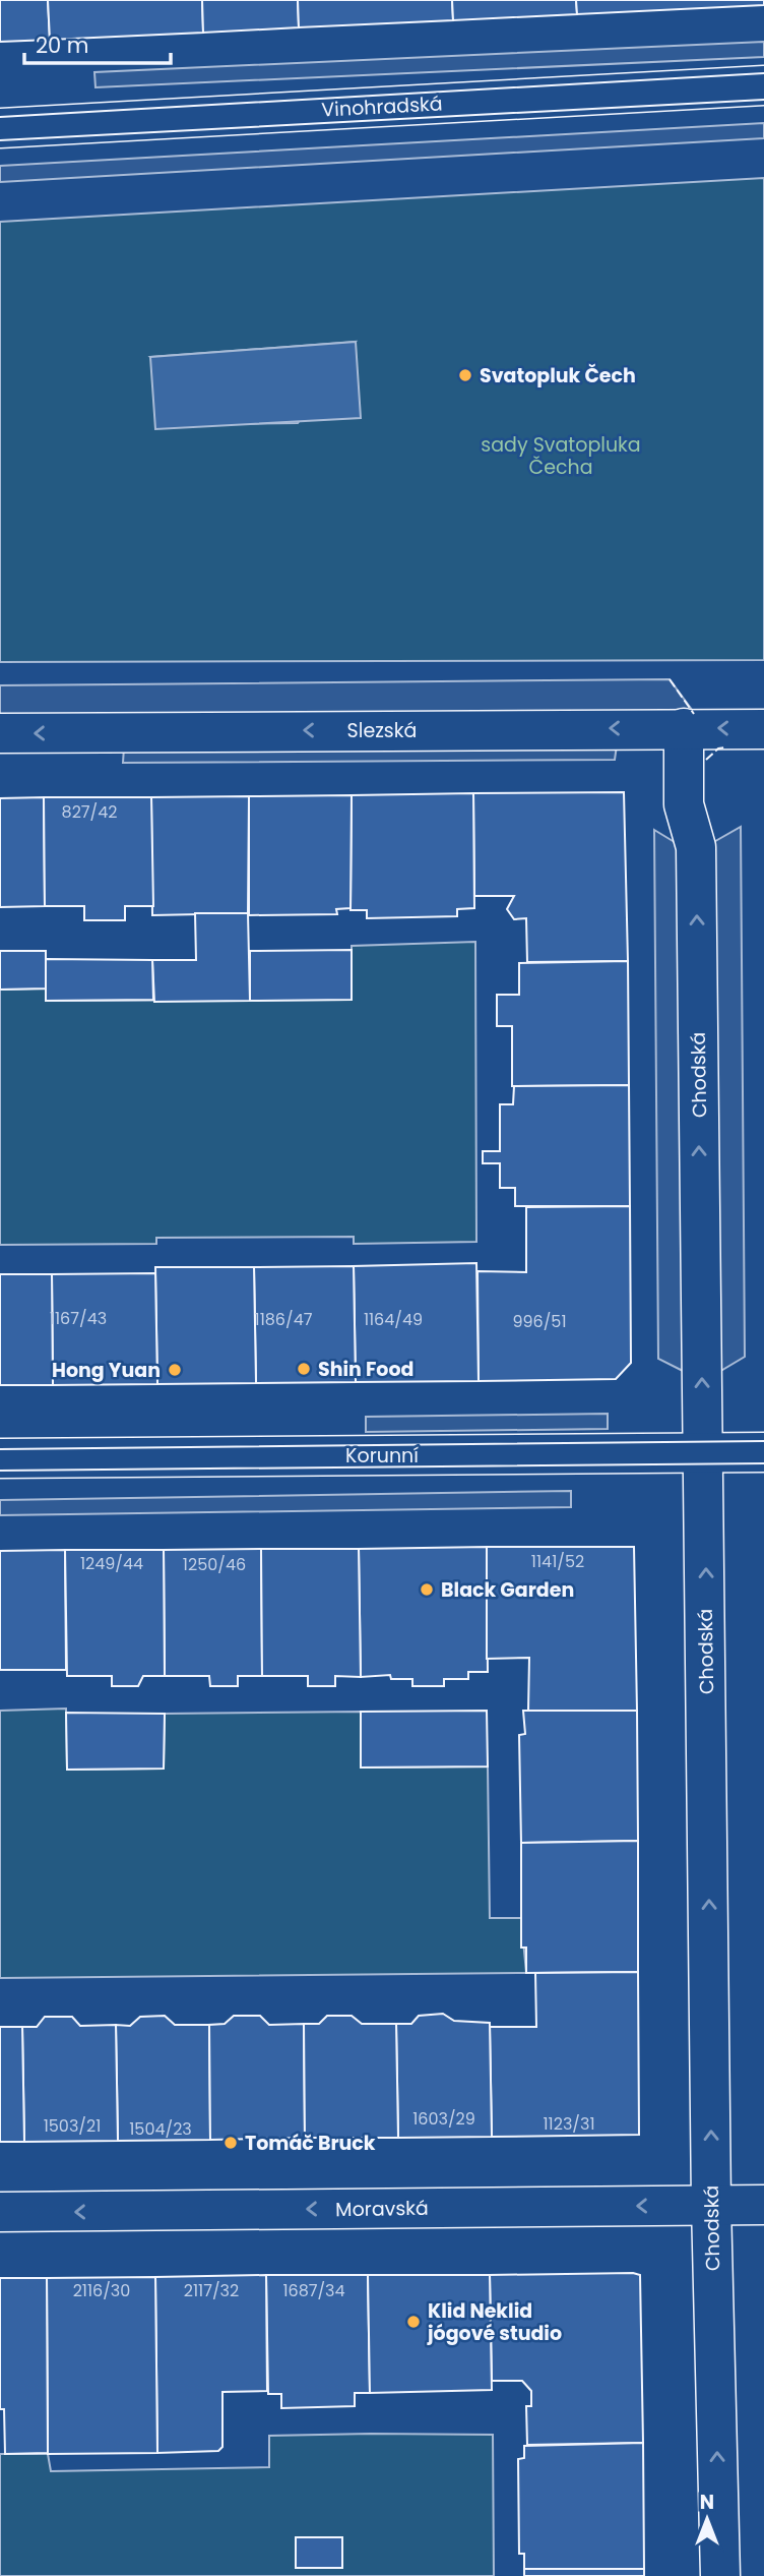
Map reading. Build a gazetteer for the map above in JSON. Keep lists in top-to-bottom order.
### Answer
{
  "streets": {
    "street": [
      "Vinohradská",
      "Slezská",
      "Chodská",
      "Korunní",
      "Moravská"
    ]
  },
  "crossings": [
    ["Slezská", "Chodská"],
    ["Chodská", "Korunní"],
    ["Chodská", "Moravská"]
  ],
  "one_way": ["Slezská", "Chodská", "Moravská"],
  "parks": ["sady Svatopluka Čecha"],
  "places": [
    "Svatopluk Čech",
    "Shin Food",
    "Hong Yuan",
    "Black Garden",
    "Tomáč Bruck",
    "Klid Neklid jógové studio"
  ],
  "house_numbers": [
    "827/42",
    "1167/43",
    "1186/47",
    "1164/49",
    "996/51",
    "1141/52",
    "1249/44",
    "1250/46",
    "1603/29",
    "1123/31",
    "1503/21",
    "1504/23",
    "2116/30",
    "2117/32",
    "1687/34"
  ],
  "scale_bar": "20 m",
  "north": "top"
}
